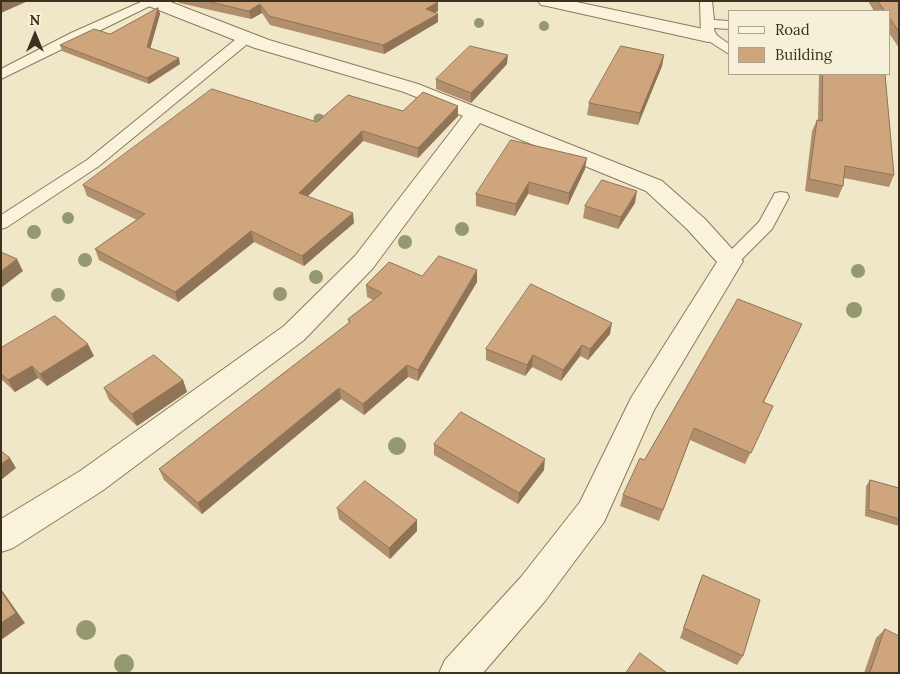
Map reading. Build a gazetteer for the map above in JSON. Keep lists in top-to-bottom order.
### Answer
{
  "legend": ["Road", "Building"],
  "north": "top"
}
